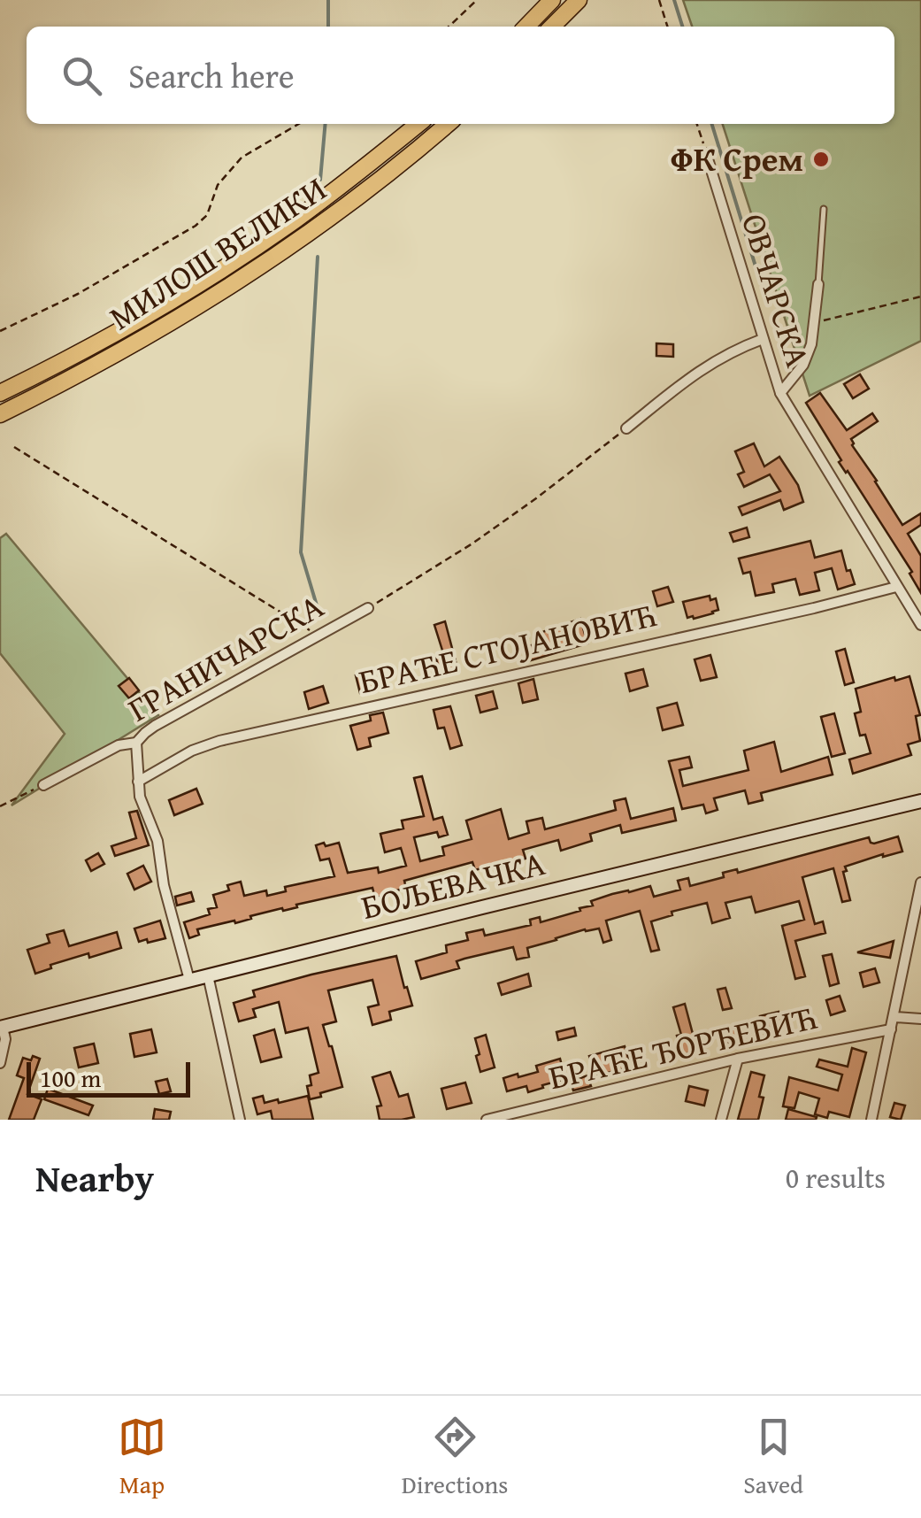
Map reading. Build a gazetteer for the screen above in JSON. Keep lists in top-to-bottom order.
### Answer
{
  "streets": {
    "highway": ["МИЛОШ ВЕЛИКИ"],
    "main road": ["БОЉЕВАЧКА"],
    "street": [
      "ОВЧАРСКА",
      "БРАЋЕ СТОЈАНОВИЋ",
      "ГРАНИЧАРСКА",
      "БРАЋЕ ЂОРЂЕВИЋ"
    ]
  },
  "crossings": [
    ["ОВЧАРСКА", "БРАЋЕ СТОЈАНОВИЋ"]
  ],
  "places": ["ФК Срем"],
  "scale_bar": "100 m",
  "page": {
    "search": "Search here",
    "scale": "100 m",
    "heading": ["Nearby", "0 results"],
    "nav": ["Map", "Directions", "Saved"]
  }
}
